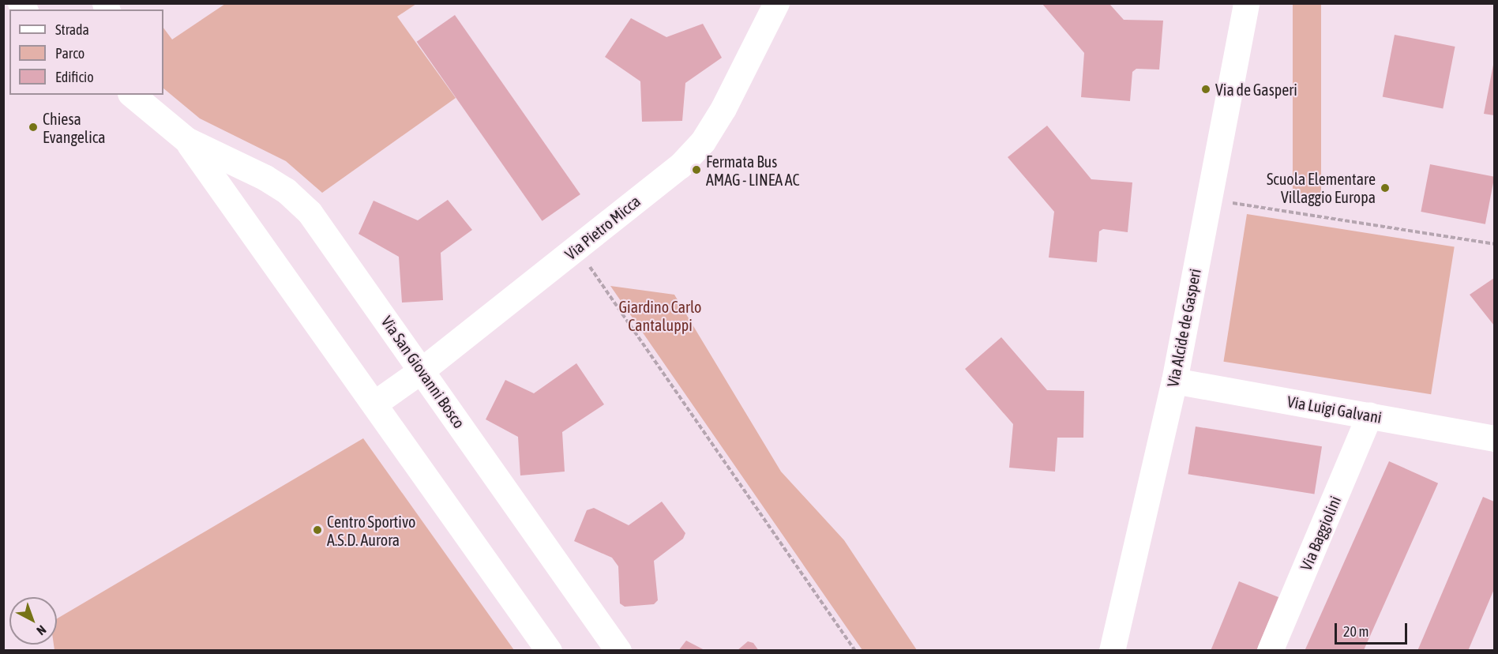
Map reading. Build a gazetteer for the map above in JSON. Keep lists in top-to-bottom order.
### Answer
{
  "streets": {
    "street": [
      "Via Pietro Micca",
      "Via Alcide de Gasperi",
      "Via San Giovanni Bosco",
      "Via Luigi Galvani",
      "Via Baggiolini"
    ]
  },
  "crossings": [
    ["Via Pietro Micca", "Via San Giovanni Bosco"],
    ["Via Alcide de Gasperi", "Via Luigi Galvani"],
    ["Via Luigi Galvani", "Via Baggiolini"]
  ],
  "parks": ["Giardino Carlo Cantaluppi"],
  "places": [
    "Via de Gasperi",
    "Chiesa Evangelica",
    "Fermata Bus AMAG - LINEA AC",
    "Scuola Elementare Villaggio Europa",
    "Centro Sportivo A.S.D. Aurora"
  ],
  "legend": ["Strada", "Parco", "Edificio"],
  "scale_bar": "20 m",
  "north": "bottom right"
}
